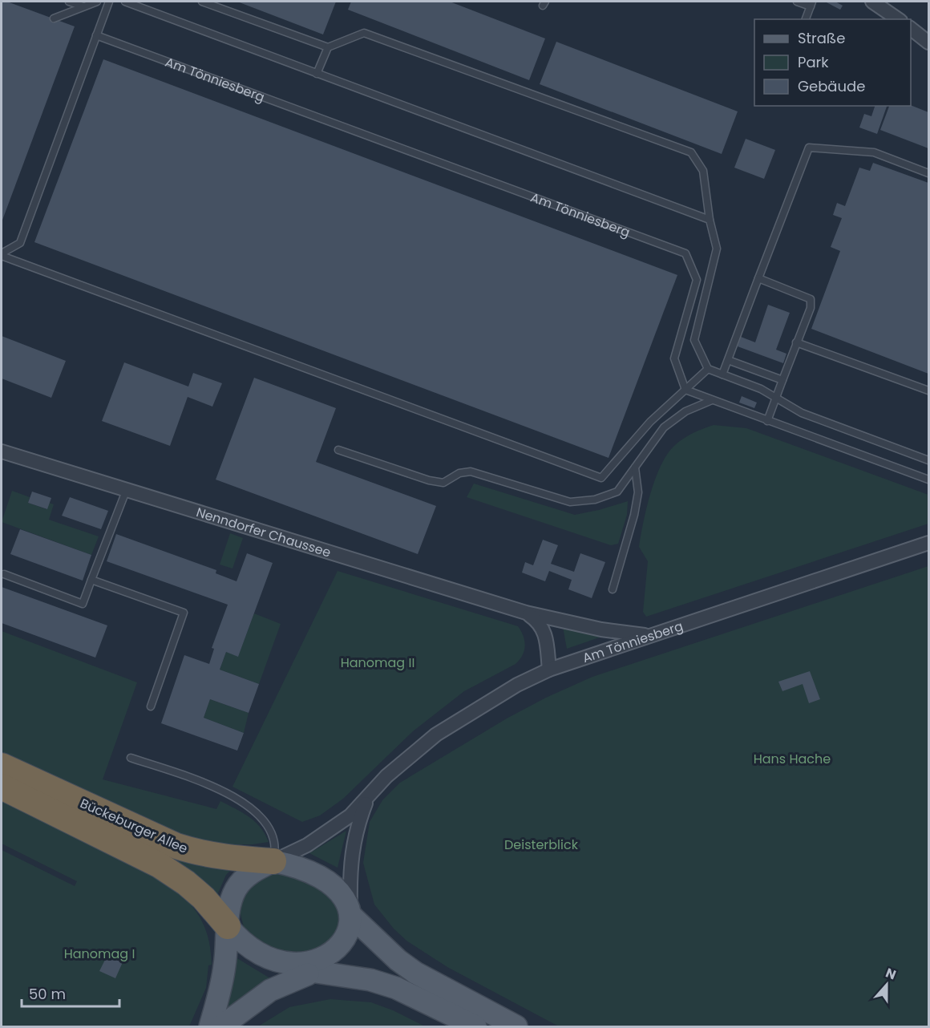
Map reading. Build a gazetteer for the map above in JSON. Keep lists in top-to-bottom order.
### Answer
{
  "streets": {
    "highway": ["Bückeburger Allee"],
    "street": ["Am Tönniesberg", "Nenndorfer Chaussee"]
  },
  "crossings": [
    ["Am Tönniesberg", "Nenndorfer Chaussee"],
    ["Am Tönniesberg", "Bückeburger Allee"]
  ],
  "parks": [
    "Hanomag II",
    "Hans Hache",
    "Deisterblick",
    "Hanomag I"
  ],
  "legend": ["Straße", "Park", "Gebäude"],
  "scale_bar": "50 m",
  "north": "top"
}
